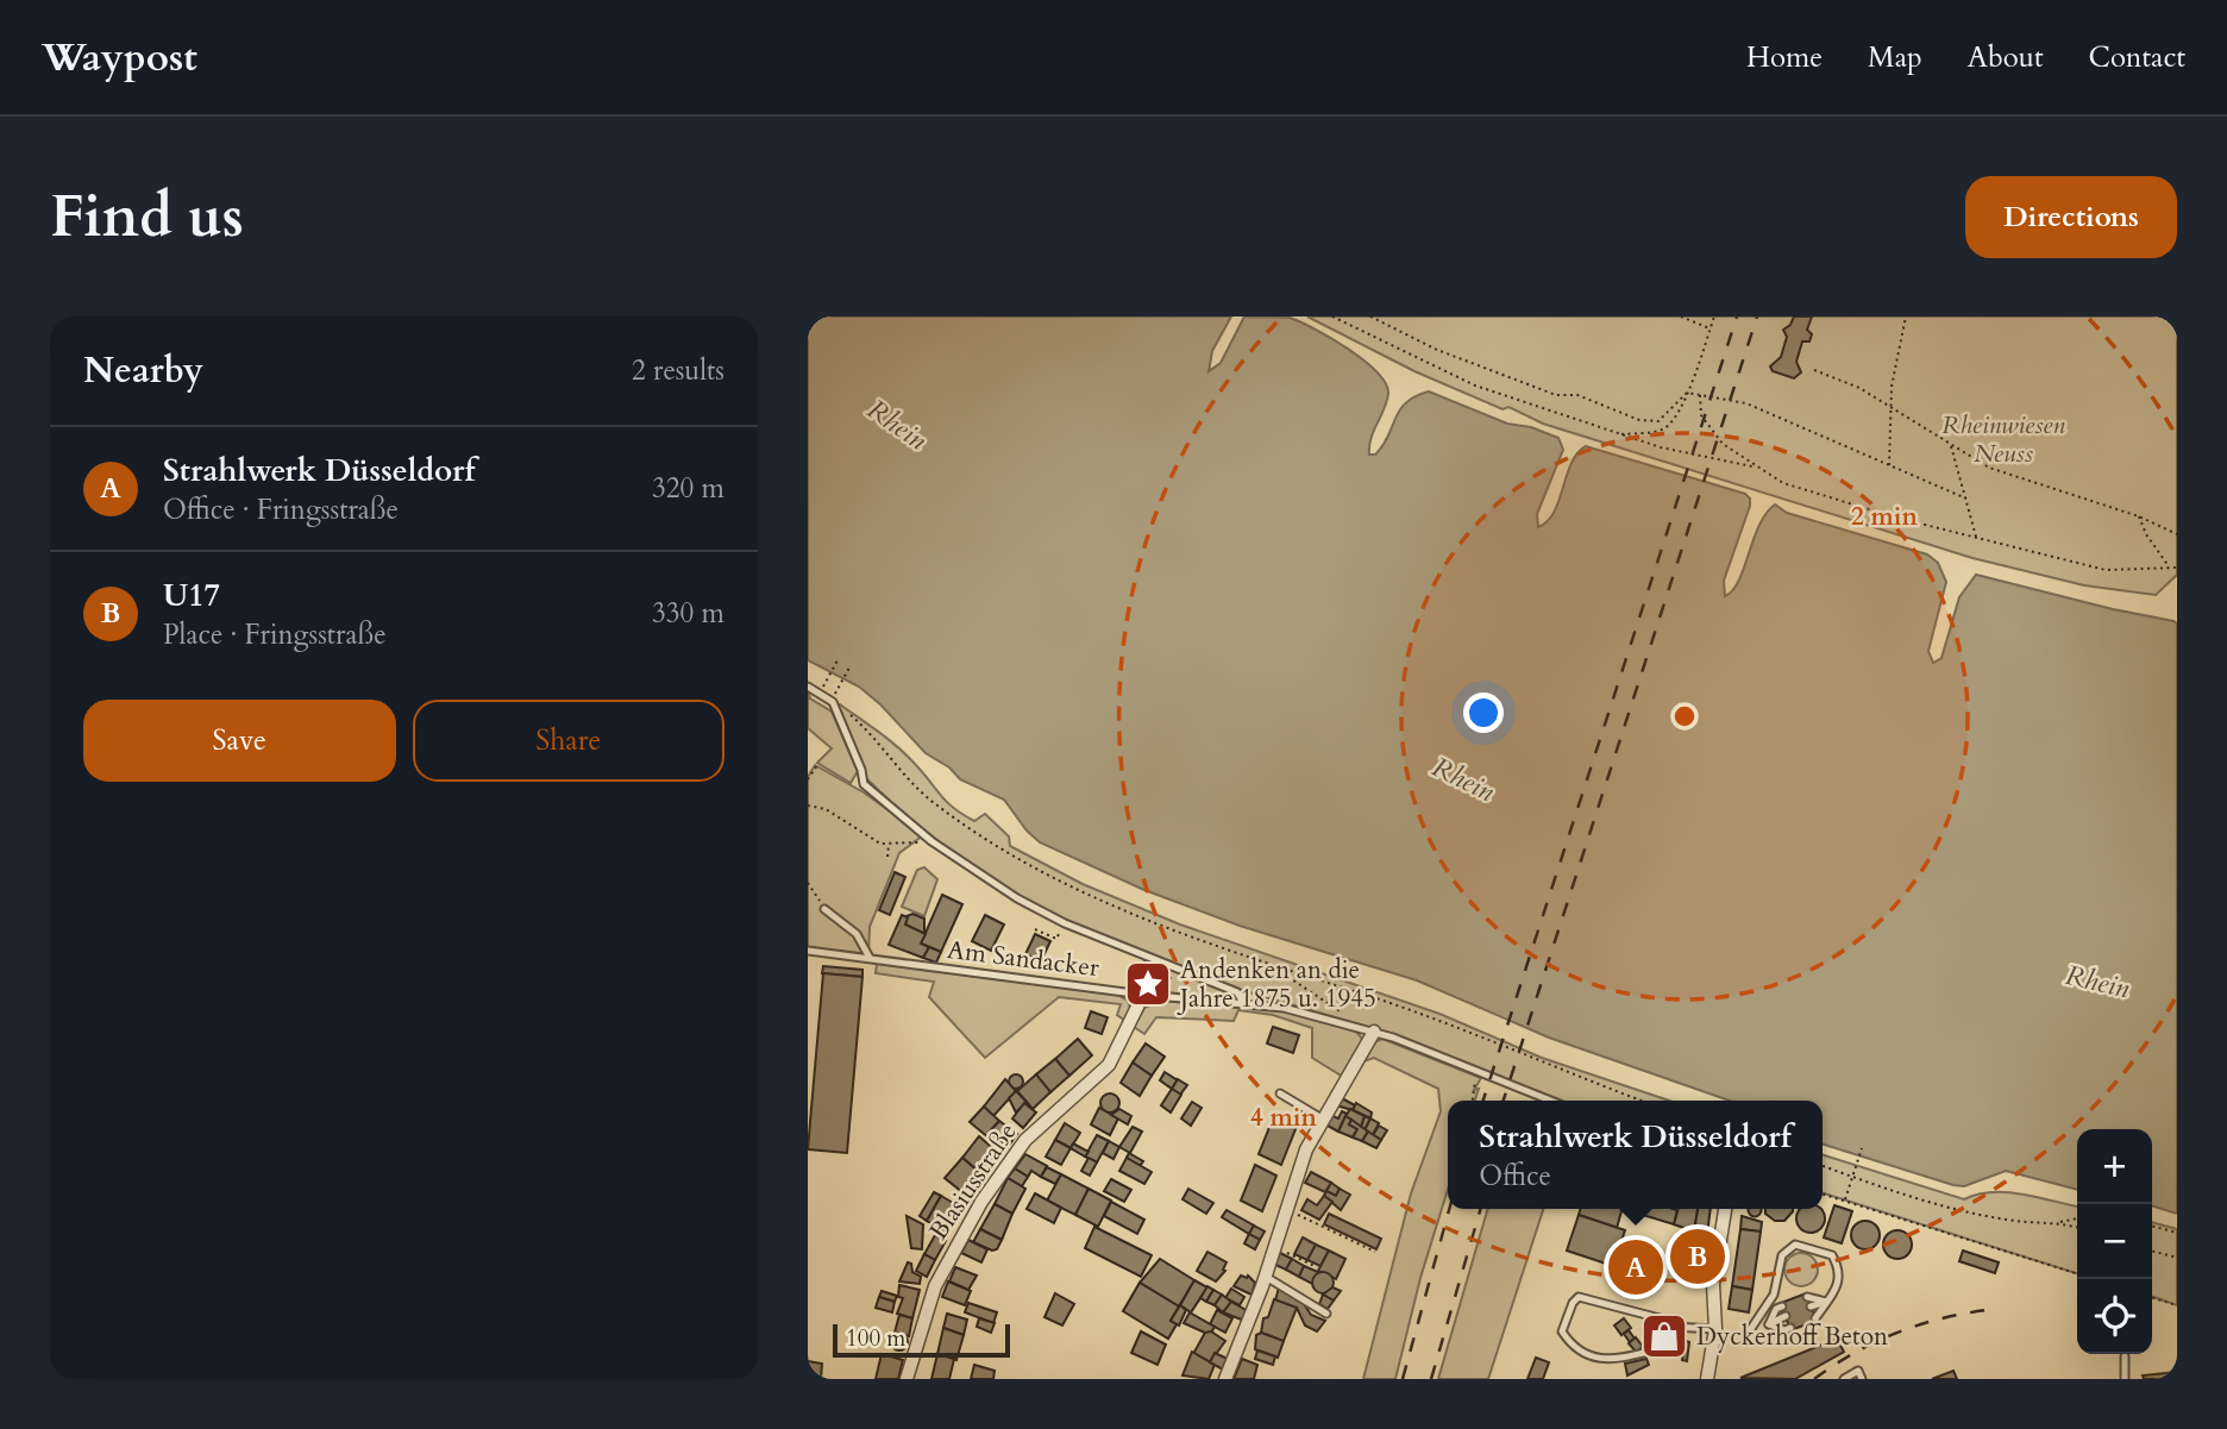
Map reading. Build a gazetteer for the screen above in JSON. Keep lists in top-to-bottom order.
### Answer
{
  "streets": {
    "street": ["Blasiusstraße"],
    "lane": ["Am Sandacker"]
  },
  "crossings": [
    ["Am Sandacker", "Blasiusstraße"]
  ],
  "water": ["Rhein"],
  "parks": ["Rheinwiesen Neuss"],
  "places": {
    "place": ["Andenken an die Jahre 1875 u. 1945"],
    "shop": ["Dyckerhoff Beton"]
  },
  "scale_bar": "100 m",
  "page": {
    "header": "Waypost",
    "nav": [
      "Home",
      "Map",
      "About",
      "Contact"
    ],
    "buttons": [
      "Directions",
      ["Save", "Share"]
    ],
    "title": "Find us",
    "heading": ["Nearby", "2 results"],
    "list": [
      {
        "mark": "A",
        "name": "Strahlwerk Düsseldorf",
        "note": "Office · Fringsstraße",
        "value": "320 m"
      },
      {
        "mark": "B",
        "name": "U17",
        "note": "Place · Fringsstraße",
        "value": "330 m"
      }
    ],
    "popup": ["Strahlwerk Düsseldorf", "Office"],
    "map_buttons": ["+", "−"],
    "pins": ["B", "A"],
    "scale": "100 m"
  },
  "rings": ["2 min", "4 min"]
}
